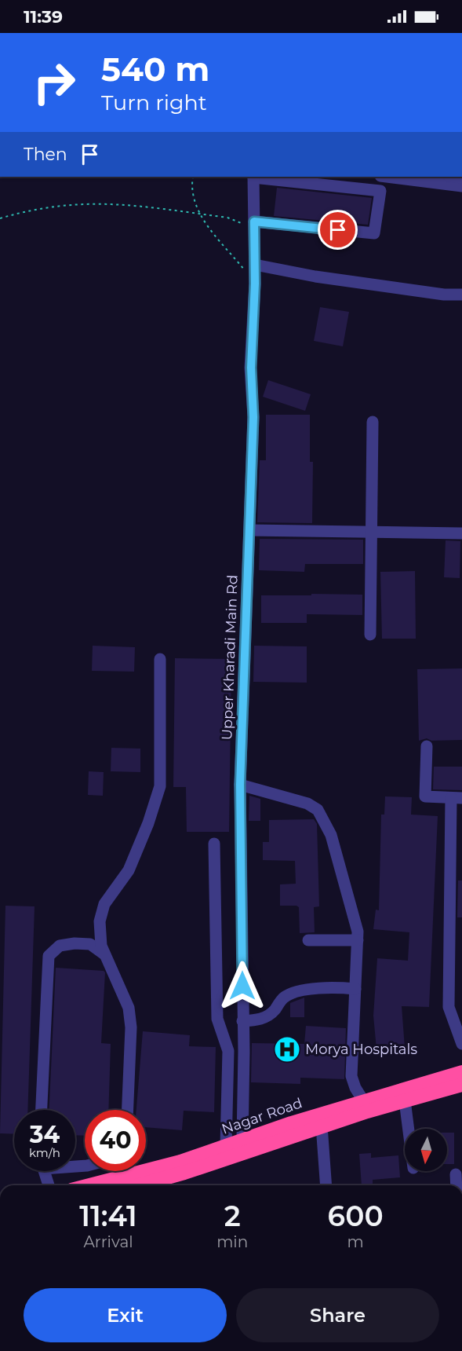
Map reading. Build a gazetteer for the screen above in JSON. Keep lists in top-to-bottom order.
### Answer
{
  "streets": {
    "highway": ["Nagar Road"],
    "street": ["Upper Kharadi Main Rd"]
  },
  "crossings": [
    ["Upper Kharadi Main Rd", "Nagar Road"]
  ],
  "places": {
    "hospital": ["Morya Hospitals"]
  },
  "north": "bottom",
  "page": {
    "status": "11:39",
    "turn": ["540 m", "Turn right"],
    "then": "Then",
    "speed": "34 km/h",
    "limit": "40",
    "eta": [
      "11:41",
      "Arrival",
      "2",
      "min",
      "600",
      "m"
    ],
    "buttons": ["Exit", "Share"]
  }
}
